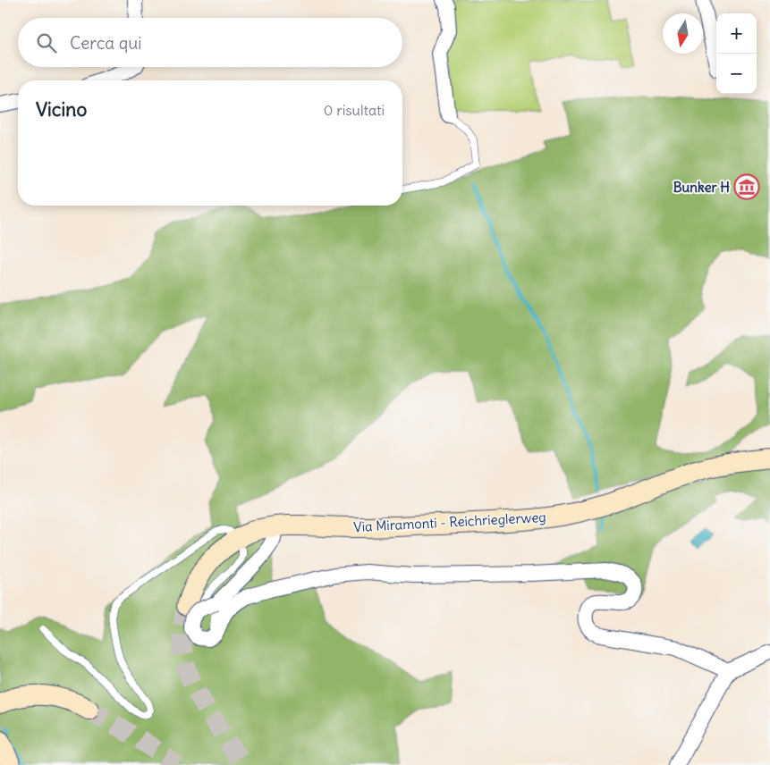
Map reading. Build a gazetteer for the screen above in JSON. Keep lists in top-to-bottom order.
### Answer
{
  "streets": {
    "main road": ["Via Miramonti - Reichrieglerweg"]
  },
  "places": {
    "museum": ["Bunker H"]
  },
  "north": "bottom",
  "page": {
    "map_buttons": ["+", "−"],
    "search": "Cerca qui",
    "heading": ["Vicino", "0 risultati"]
  }
}
